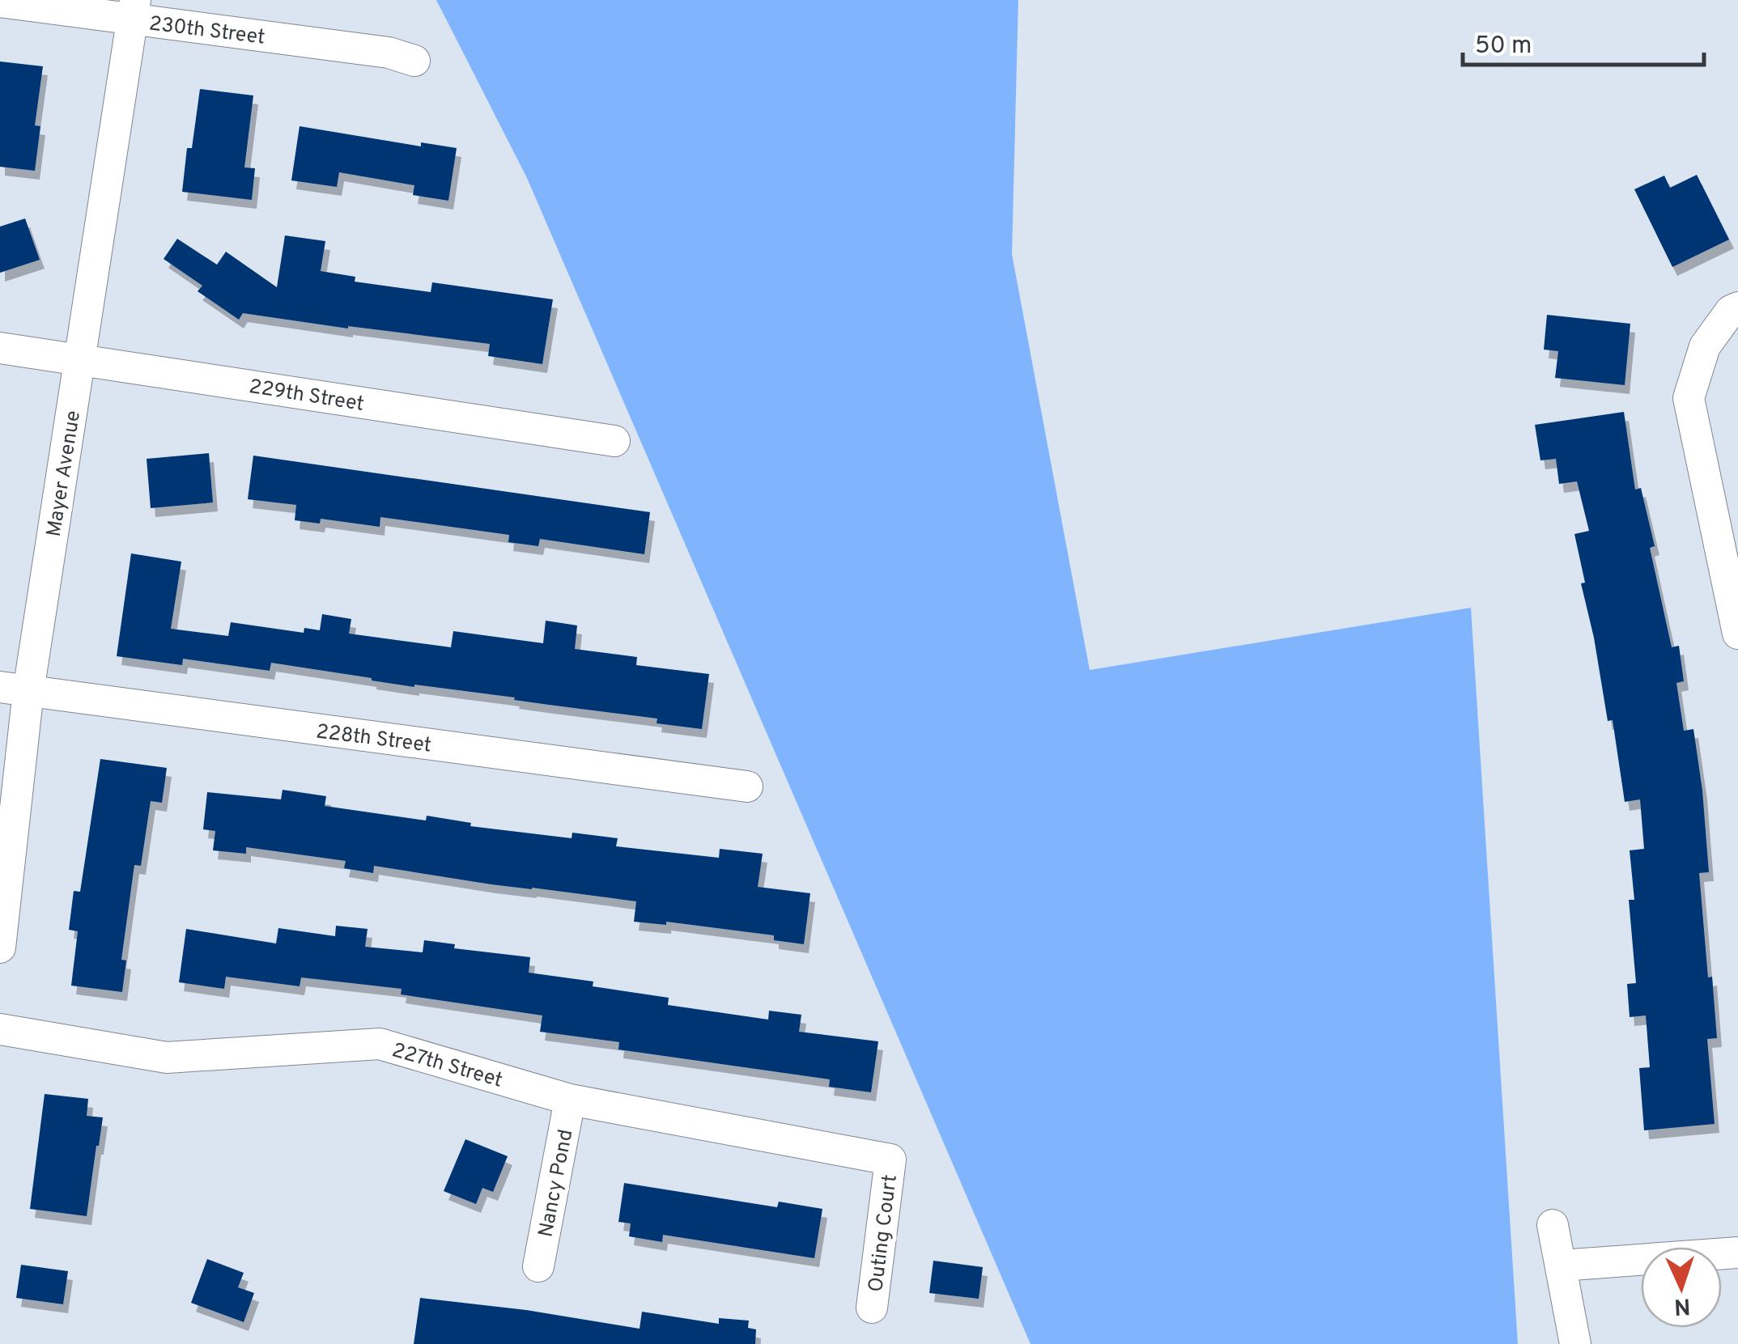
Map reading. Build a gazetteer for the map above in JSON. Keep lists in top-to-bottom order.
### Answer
{
  "streets": {
    "street": [
      "230th Street",
      "229th Street",
      "Mayer Avenue",
      "228th Street",
      "227th Street",
      "Nancy Pond",
      "Outing Court"
    ]
  },
  "crossings": [
    ["230th Street", "Mayer Avenue"],
    ["229th Street", "Mayer Avenue"],
    ["Mayer Avenue", "228th Street"],
    ["227th Street", "Nancy Pond"],
    ["227th Street", "Outing Court"]
  ],
  "scale_bar": "50 m",
  "north": "bottom"
}
